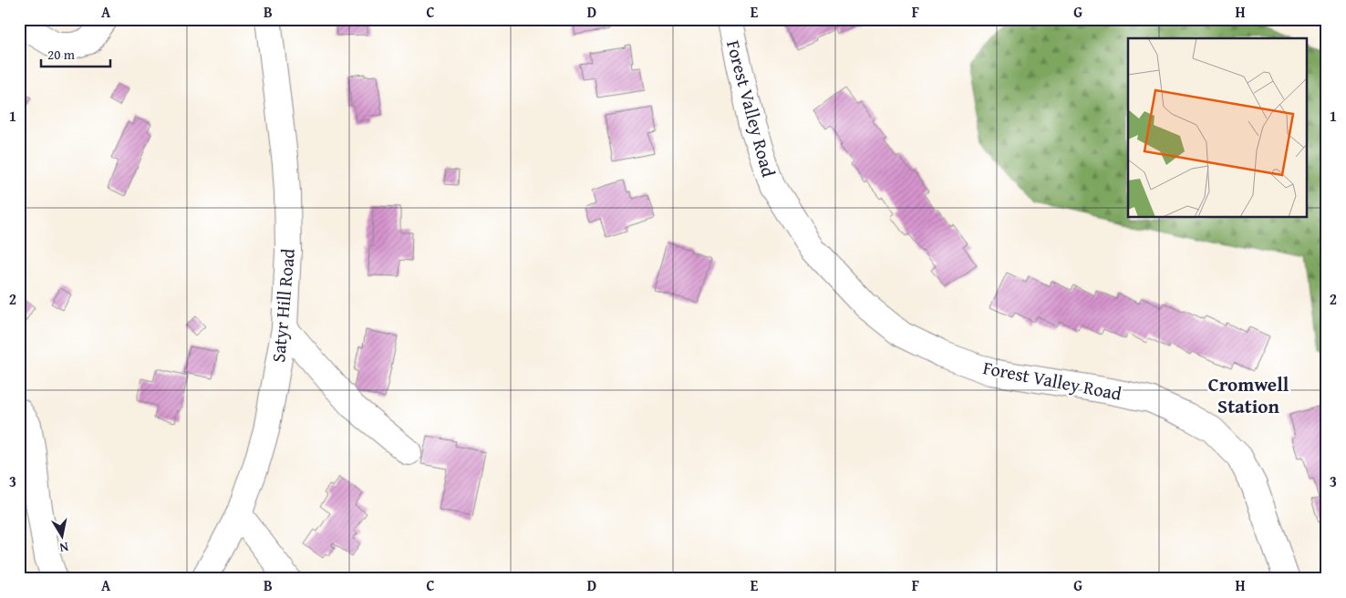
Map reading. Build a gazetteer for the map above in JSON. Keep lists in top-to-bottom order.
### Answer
{
  "streets": {
    "street": ["Forest Valley Road", "Satyr Hill Road"]
  },
  "districts": ["Cromwell Station"],
  "scale_bar": "20 m",
  "north": "bottom",
  "grid": {
    "columns": [
      "A",
      "B",
      "C",
      "D",
      "E",
      "F",
      "G",
      "H"
    ],
    "rows": ["1", "2", "3"]
  }
}
